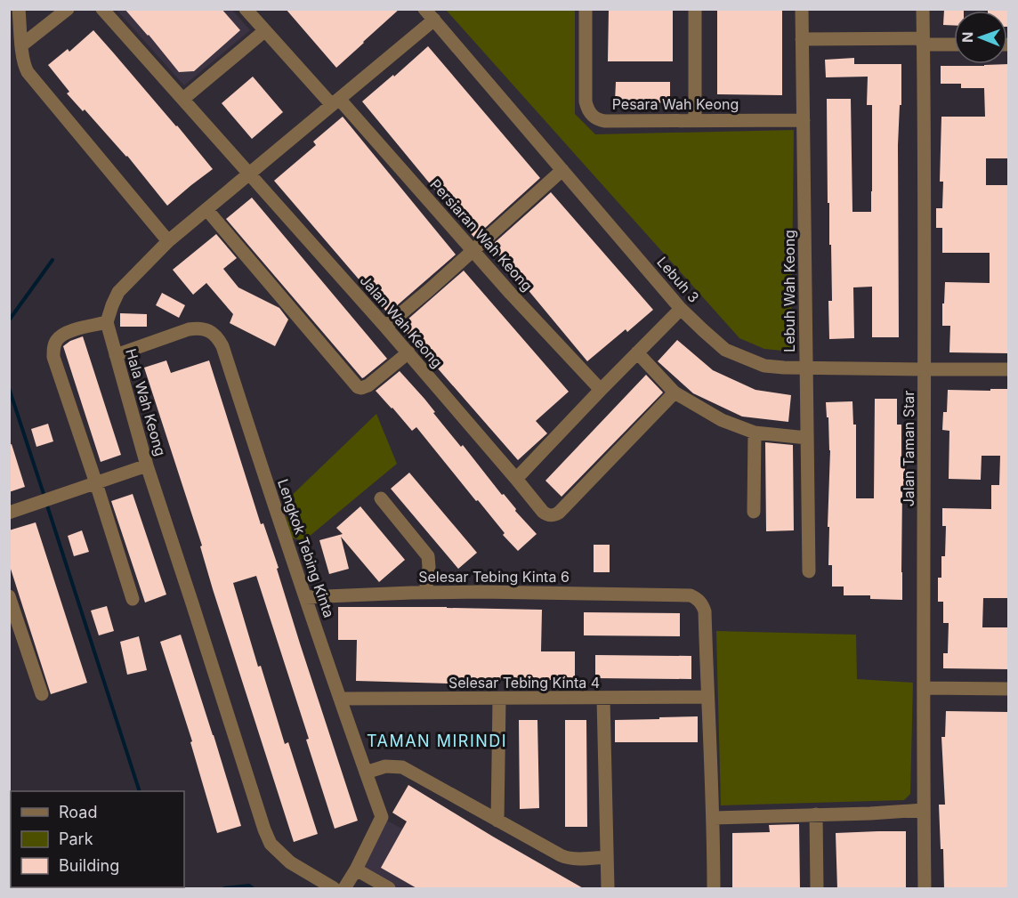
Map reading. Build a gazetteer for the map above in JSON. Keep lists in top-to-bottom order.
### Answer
{
  "streets": {
    "street": [
      "Pesara Wah Keong",
      "Persiaran Wah Keong",
      "Lebuh 3",
      "Lebuh Wah Keong",
      "Jalan Wah Keong",
      "Hala Wah Keong",
      "Jalan Taman Star",
      "Lengkok Tebing Kinta",
      "Selesar Tebing Kinta 6",
      "Selesar Tebing Kinta 4"
    ]
  },
  "crossings": [
    ["Pesara Wah Keong", "Lebuh Wah Keong"],
    ["Lebuh 3", "Lebuh Wah Keong"],
    ["Lebuh 3", "Jalan Taman Star"],
    ["Hala Wah Keong", "Lengkok Tebing Kinta"],
    ["Lengkok Tebing Kinta", "Selesar Tebing Kinta 6"],
    ["Lengkok Tebing Kinta", "Selesar Tebing Kinta 4"],
    ["Selesar Tebing Kinta 6", "Selesar Tebing Kinta 4"]
  ],
  "districts": ["TAMAN MIRINDI"],
  "legend": ["Road", "Park", "Building"],
  "north": "left"
}
